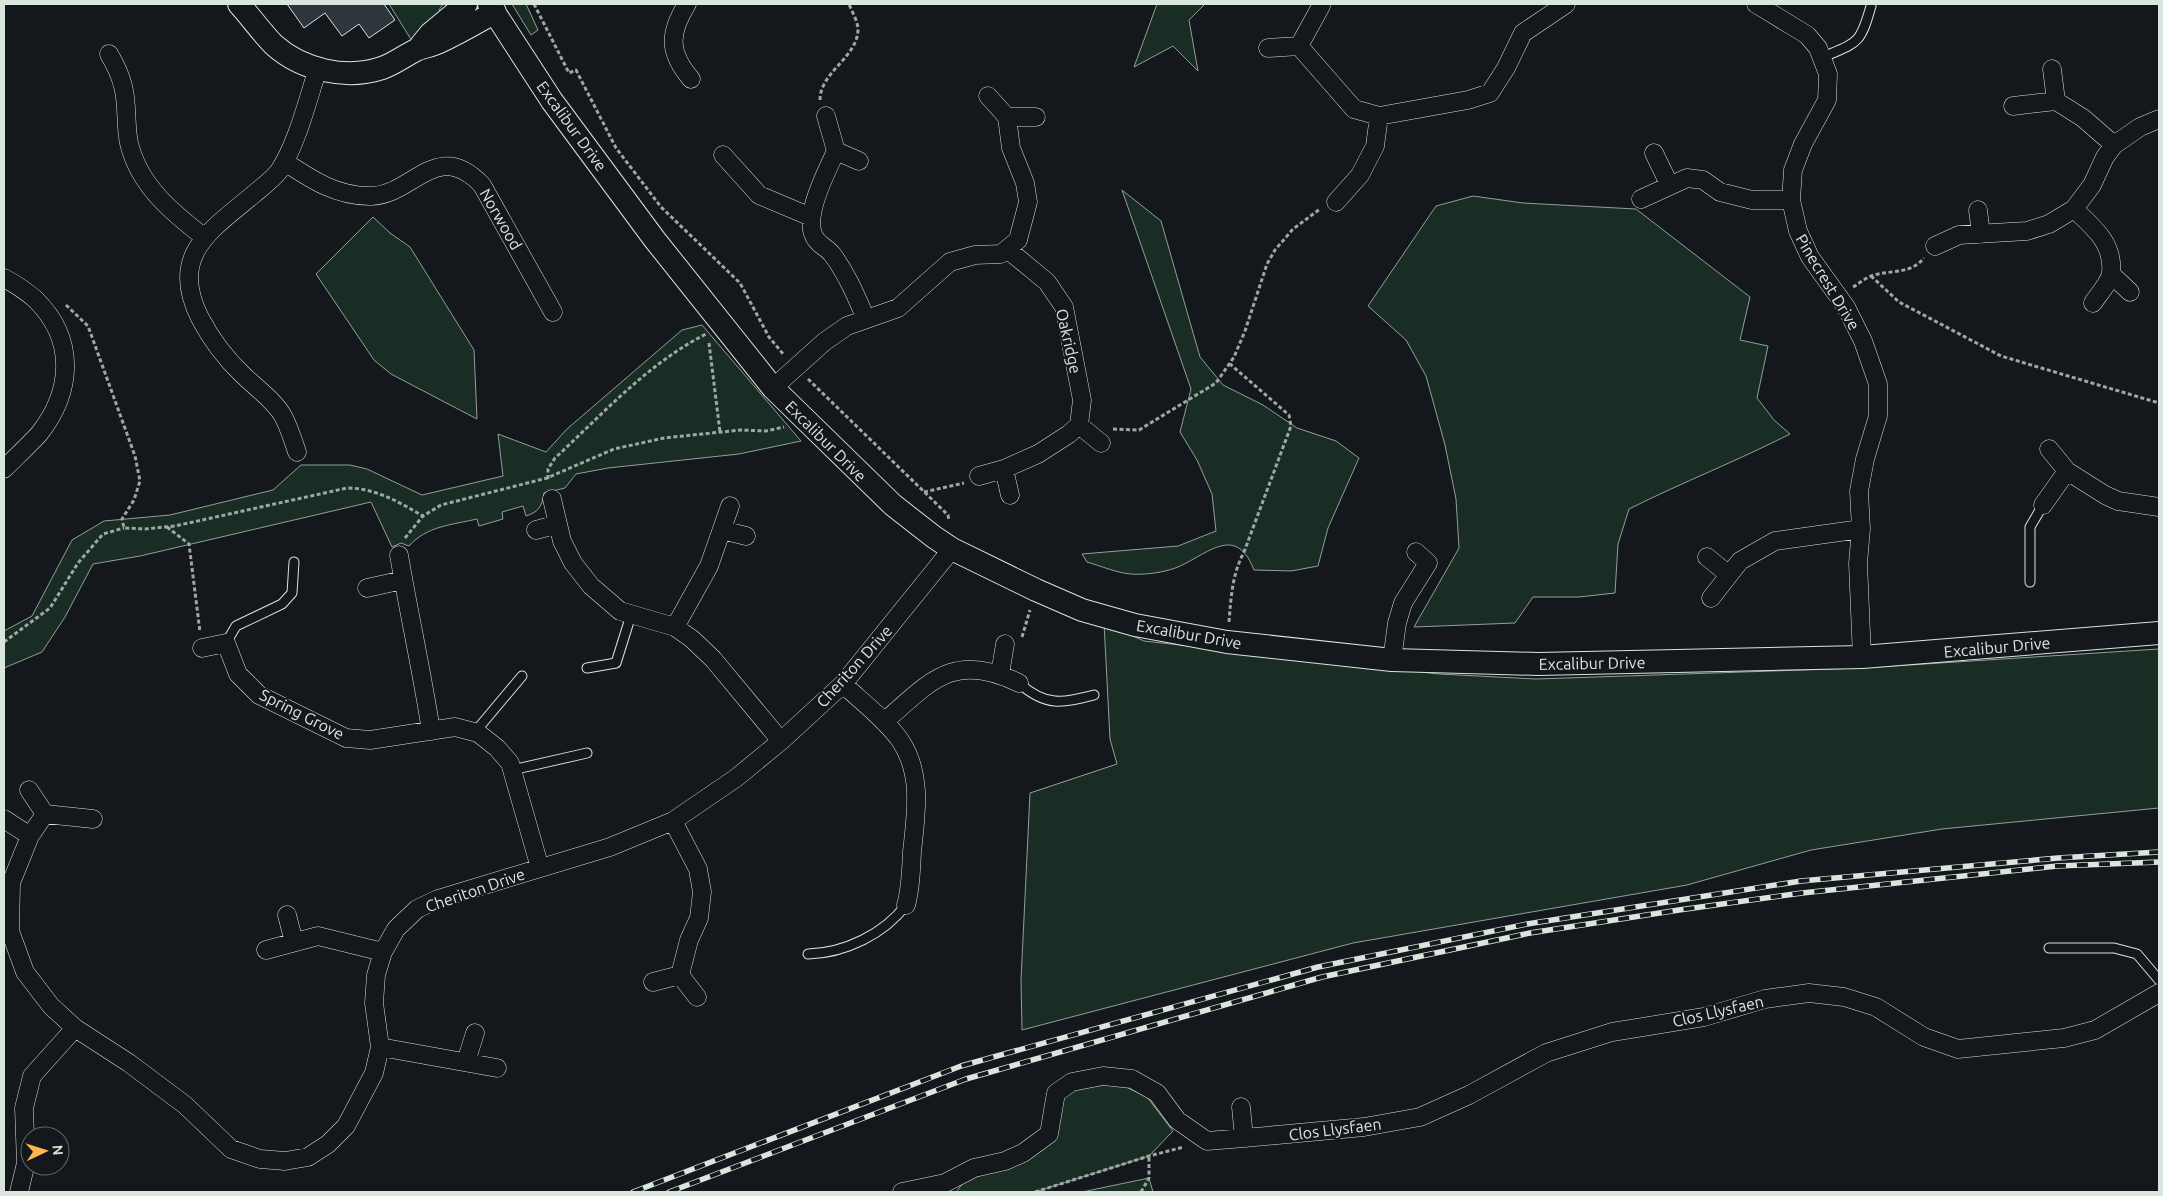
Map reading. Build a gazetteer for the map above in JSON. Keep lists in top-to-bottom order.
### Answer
{
  "streets": {
    "street": [
      "Excalibur Drive",
      "Norwood",
      "Pinecrest Drive",
      "Oakridge",
      "Cheriton Drive",
      "Spring Grove",
      "Clos Llysfaen"
    ]
  },
  "crossings": [
    ["Excalibur Drive", "Pinecrest Drive"],
    ["Excalibur Drive", "Cheriton Drive"],
    ["Cheriton Drive", "Spring Grove"]
  ],
  "north": "right"
}
